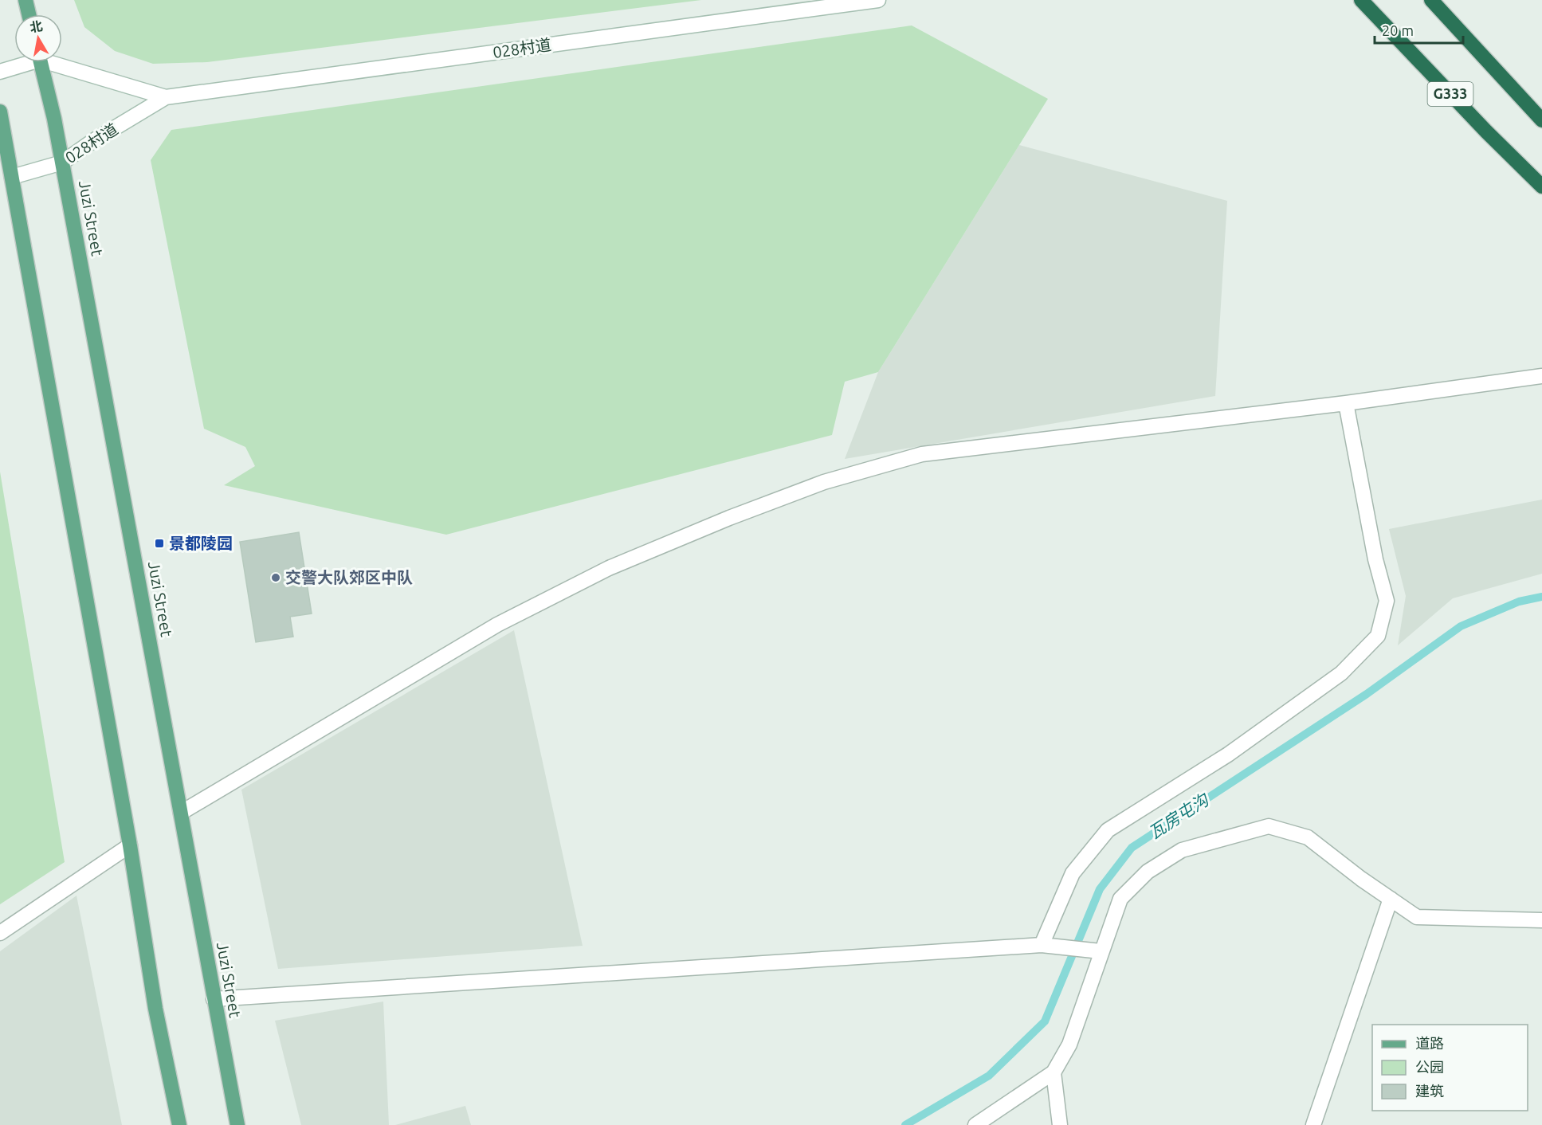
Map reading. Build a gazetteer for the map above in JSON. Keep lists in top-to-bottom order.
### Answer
{
  "streets": {
    "highway": ["G333"],
    "main road": ["Juzi Street"],
    "street": ["028村道"]
  },
  "crossings": [
    ["028村道", "Juzi Street"]
  ],
  "water": ["瓦房屯沟"],
  "places": {
    "transit": ["景都陵园"],
    "other": ["交警大队郊区中队"]
  },
  "legend": ["道路", "公园", "建筑"],
  "scale_bar": "20 m",
  "north": "top"
}
